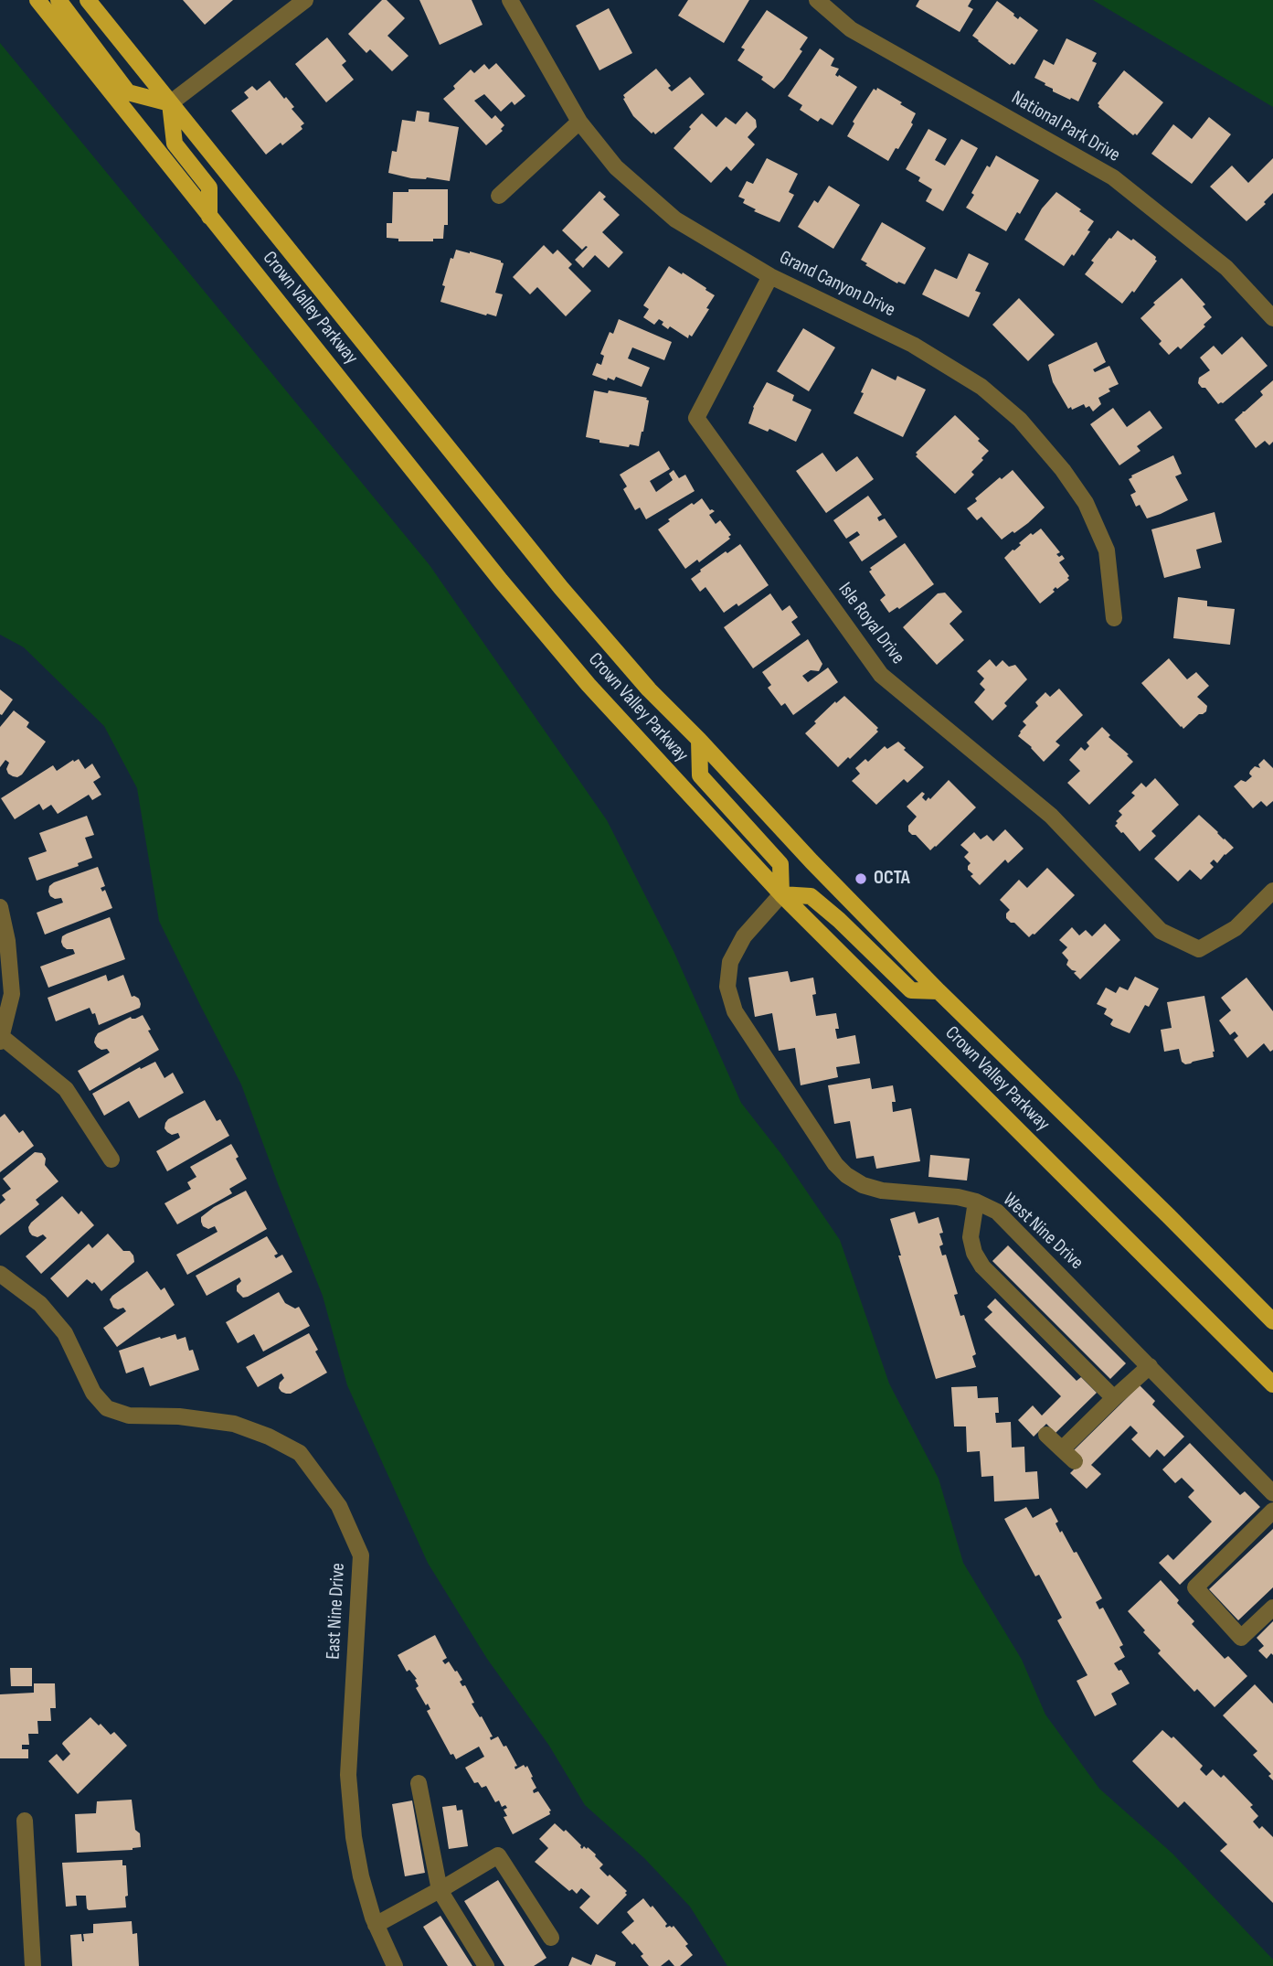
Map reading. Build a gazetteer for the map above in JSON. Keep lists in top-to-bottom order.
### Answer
{
  "streets": {
    "main road": ["Crown Valley Parkway"],
    "street": [
      "National Park Drive",
      "Grand Canyon Drive",
      "Isle Royal Drive",
      "West Nine Drive",
      "East Nine Drive"
    ]
  },
  "crossings": [
    ["Grand Canyon Drive", "Isle Royal Drive"],
    ["Crown Valley Parkway", "West Nine Drive"]
  ],
  "places": ["OCTA"]
}
